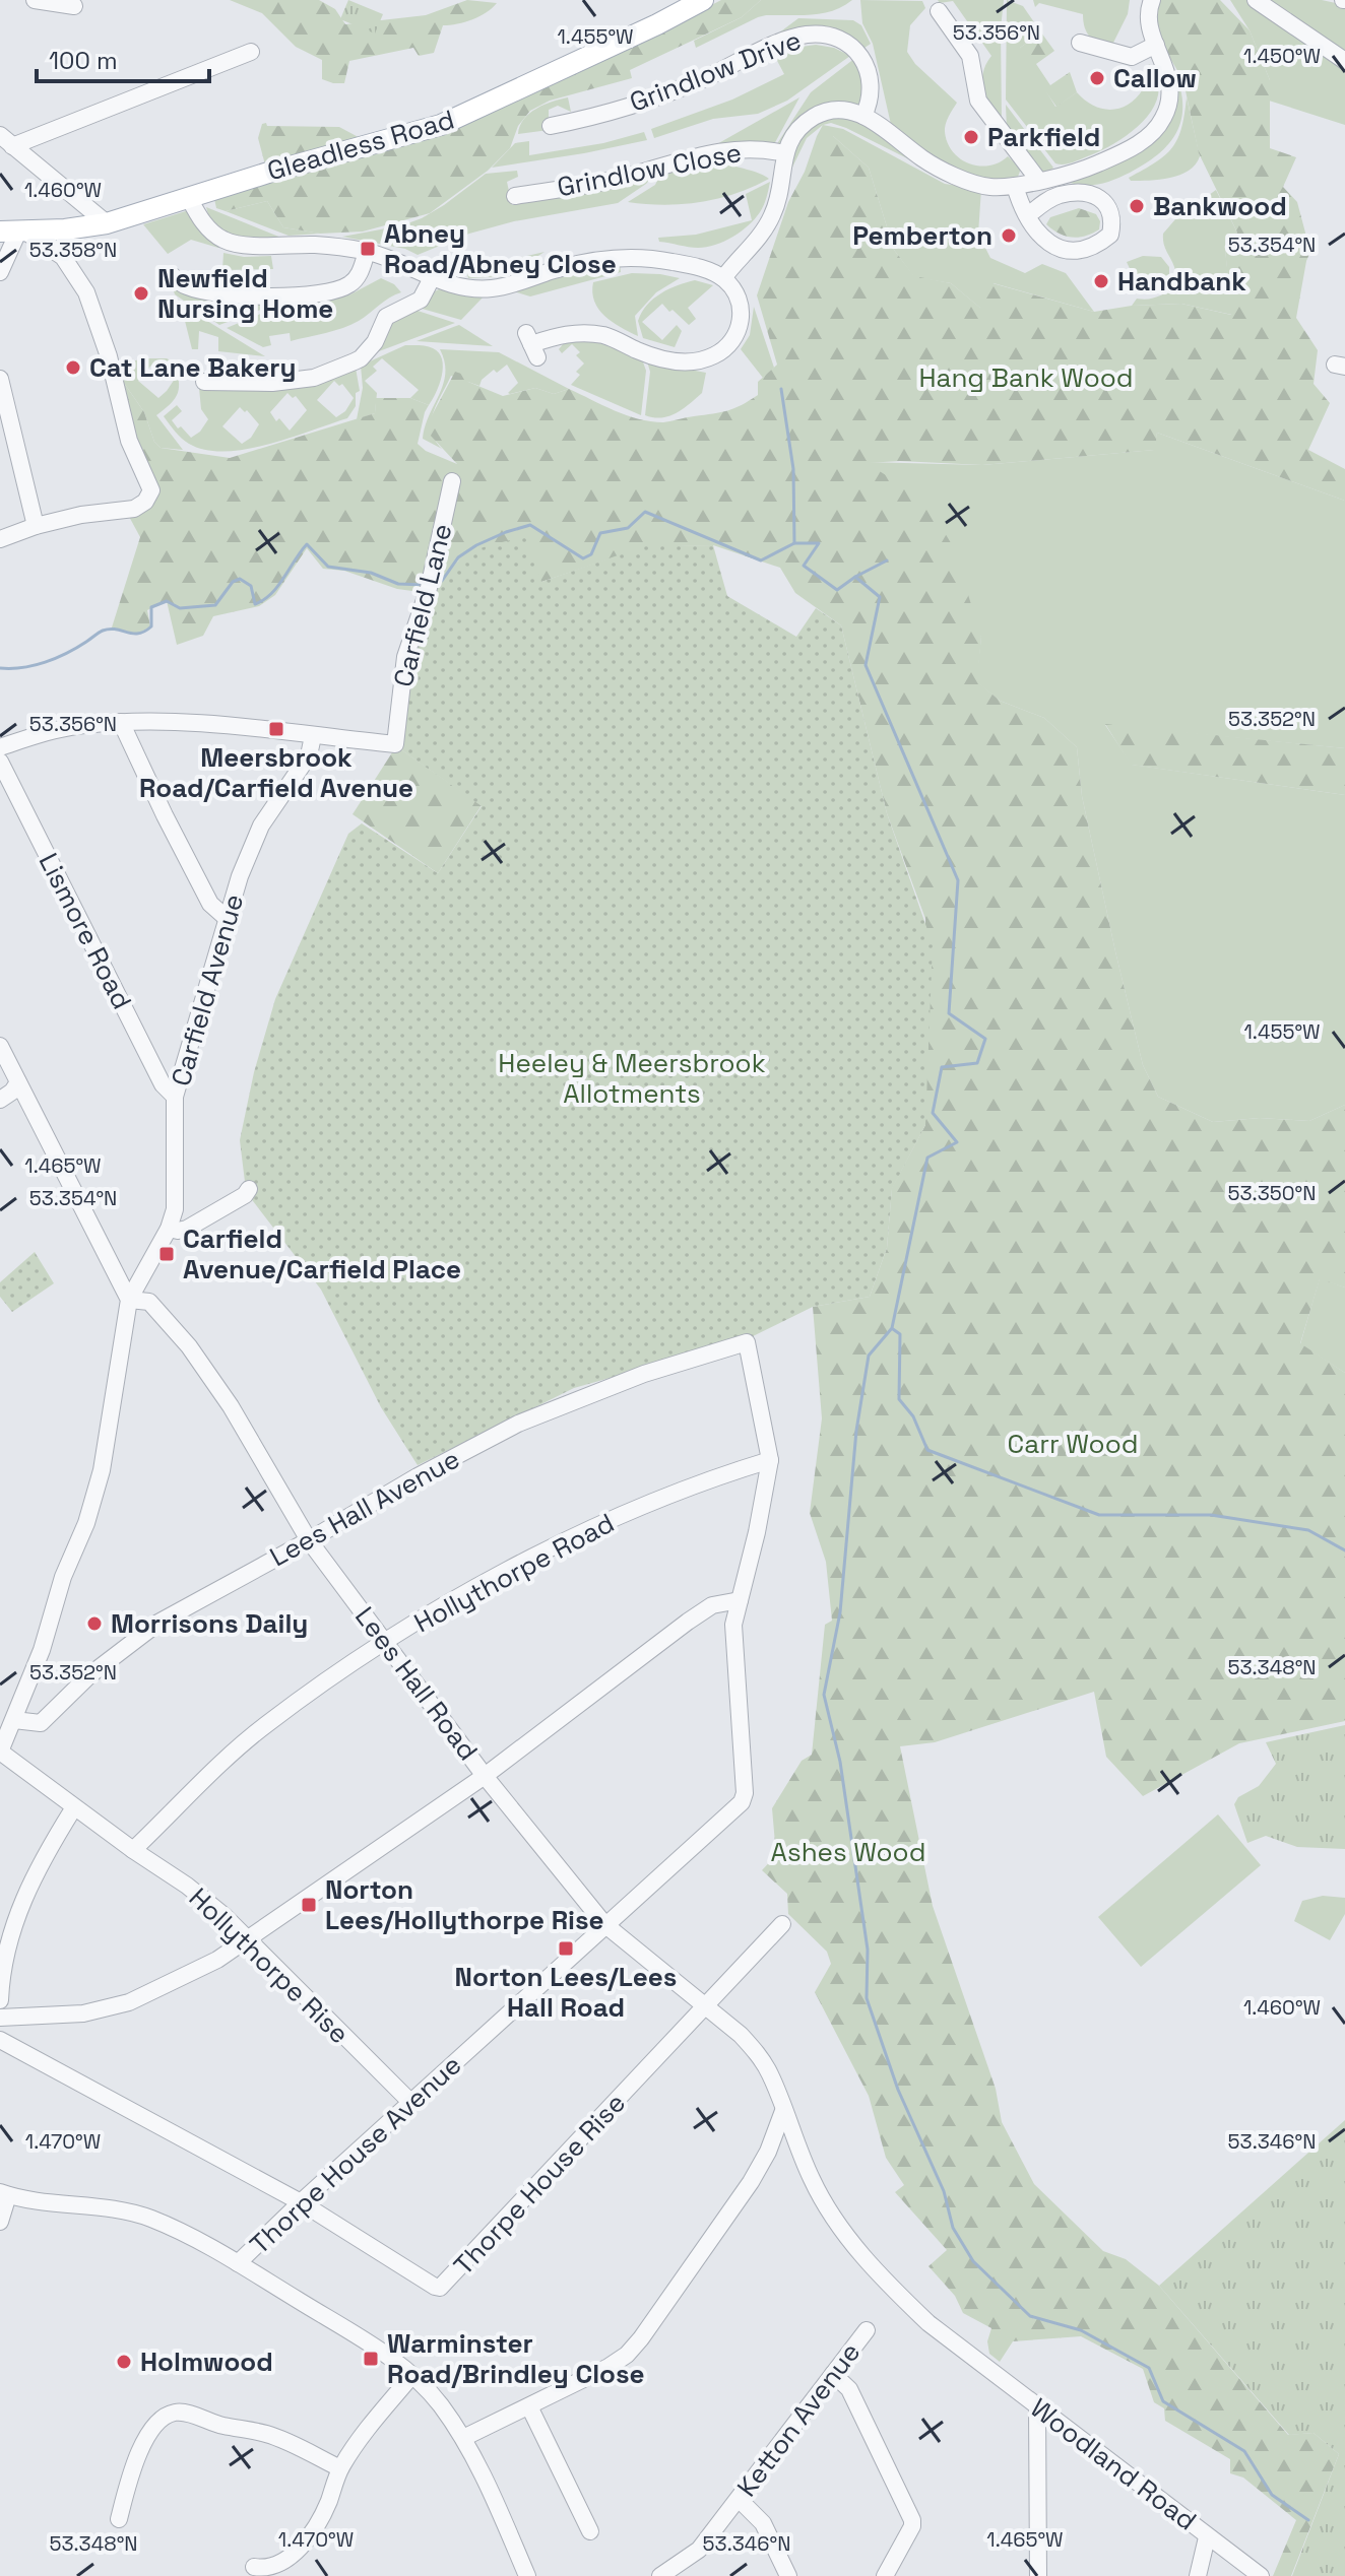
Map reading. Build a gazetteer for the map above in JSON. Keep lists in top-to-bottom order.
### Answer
{
  "streets": {
    "main road": ["Gleadless Road"],
    "street": [
      "Grindlow Drive",
      "Grindlow Close",
      "Carfield Lane",
      "Lismore Road",
      "Carfield Avenue",
      "Lees Hall Avenue",
      "Hollythorpe Road",
      "Lees Hall Road",
      "Hollythorpe Rise",
      "Thorpe House Avenue",
      "Thorpe House Rise",
      "Ketton Avenue",
      "Woodland Road"
    ]
  },
  "crossings": [
    ["Carfield Lane", "Carfield Avenue"],
    ["Lismore Road", "Carfield Avenue"],
    ["Carfield Avenue", "Lees Hall Avenue"],
    ["Carfield Avenue", "Lees Hall Road"],
    ["Carfield Avenue", "Hollythorpe Rise"],
    ["Lees Hall Avenue", "Lees Hall Road"],
    ["Lees Hall Avenue", "Thorpe House Avenue"],
    ["Hollythorpe Road", "Lees Hall Road"],
    ["Hollythorpe Road", "Hollythorpe Rise"],
    ["Hollythorpe Road", "Thorpe House Avenue"],
    ["Lees Hall Road", "Thorpe House Avenue"],
    ["Lees Hall Road", "Thorpe House Rise"],
    ["Lees Hall Road", "Woodland Road"],
    ["Hollythorpe Rise", "Thorpe House Avenue"],
    ["Thorpe House Avenue", "Thorpe House Rise"]
  ],
  "parks": [
    "Hang Bank Wood",
    "Heeley & Meersbrook Allotments",
    "Carr Wood",
    "Ashes Wood"
  ],
  "places": {
    "other": [
      "Callow",
      "Parkfield",
      "Bankwood",
      "Pemberton",
      "Handbank",
      "Newfield Nursing Home",
      "Cat Lane Bakery",
      "Morrisons Daily",
      "Holmwood"
    ],
    "transit": [
      "Abney Road/Abney Close",
      "Meersbrook Road/Carfield Avenue",
      "Carfield Avenue/Carfield Place",
      "Norton Lees/Hollythorpe Rise",
      "Norton Lees/Lees Hall Road",
      "Warminster Road/Brindley Close"
    ]
  },
  "scale_bar": "100 m",
  "coordinates": [
    "53.356°N",
    "1.455°W",
    "1.450°W",
    "1.460°W",
    "53.354°N",
    "53.358°N",
    "53.352°N",
    "1.465°W",
    "53.350°N",
    "53.348°N",
    "53.346°N",
    "1.470°W"
  ]
}
